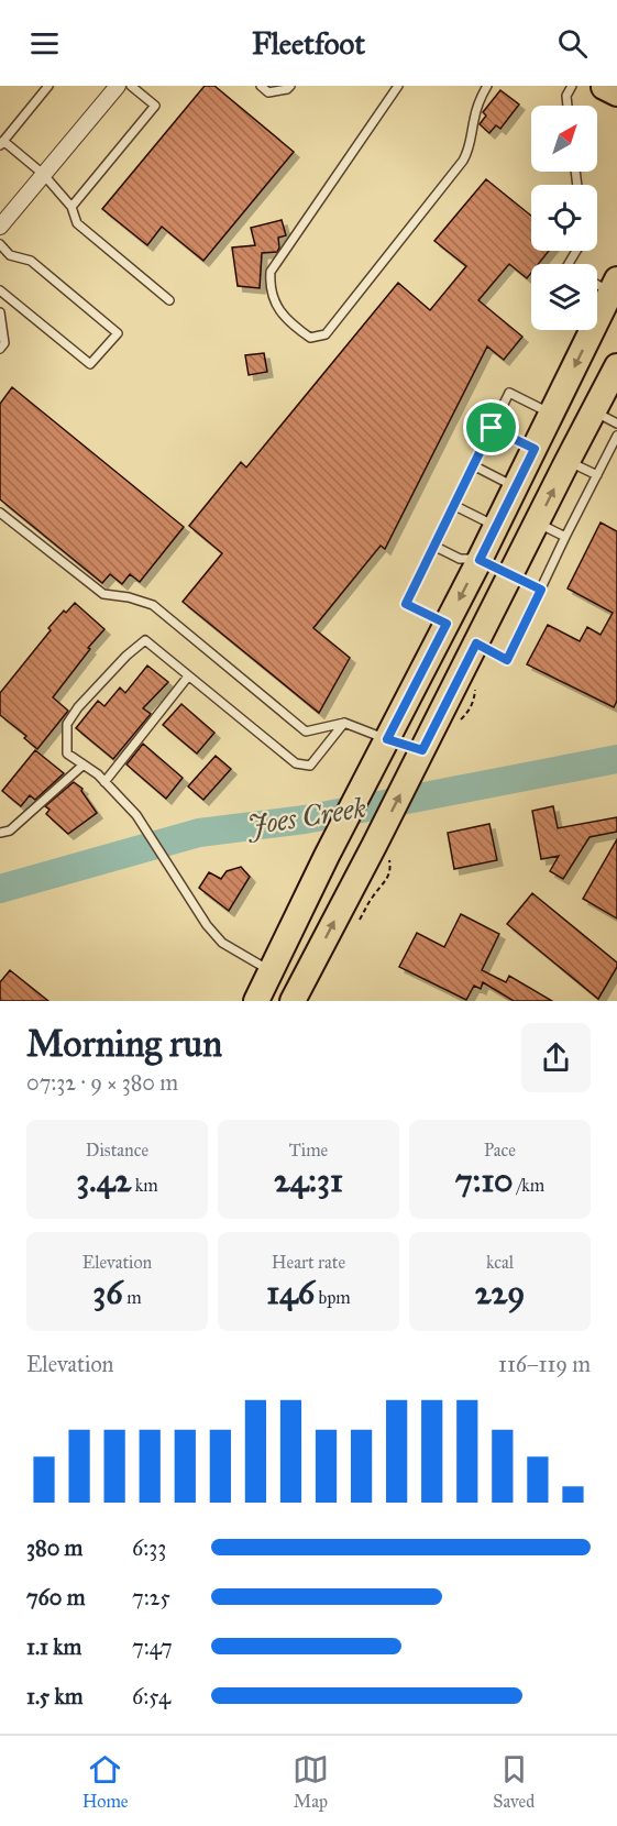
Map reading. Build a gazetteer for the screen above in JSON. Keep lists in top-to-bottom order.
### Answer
{
  "water": ["Joes Creek"],
  "north": "top right",
  "page": {
    "header": "Fleetfoot",
    "heading": ["Morning run", "07:32 · 9 × 380 m"],
    "stats": [
      ["Distance", "3.42 km"],
      ["Time", "24:31"],
      ["Pace", "7:10 /km"],
      ["Elevation", "36 m"],
      ["Heart rate", "146 bpm"],
      ["kcal", "229"]
    ],
    "chart": ["Elevation", "116–119 m"],
    "list": [
      {
        "name": "380 m",
        "note": "6:33"
      },
      {
        "name": "760 m",
        "note": "7:25"
      },
      {
        "name": "1.1 km",
        "note": "7:47"
      },
      {
        "name": "1.5 km",
        "note": "6:54"
      }
    ],
    "tabs": ["Home", "Map", "Saved"]
  }
}
